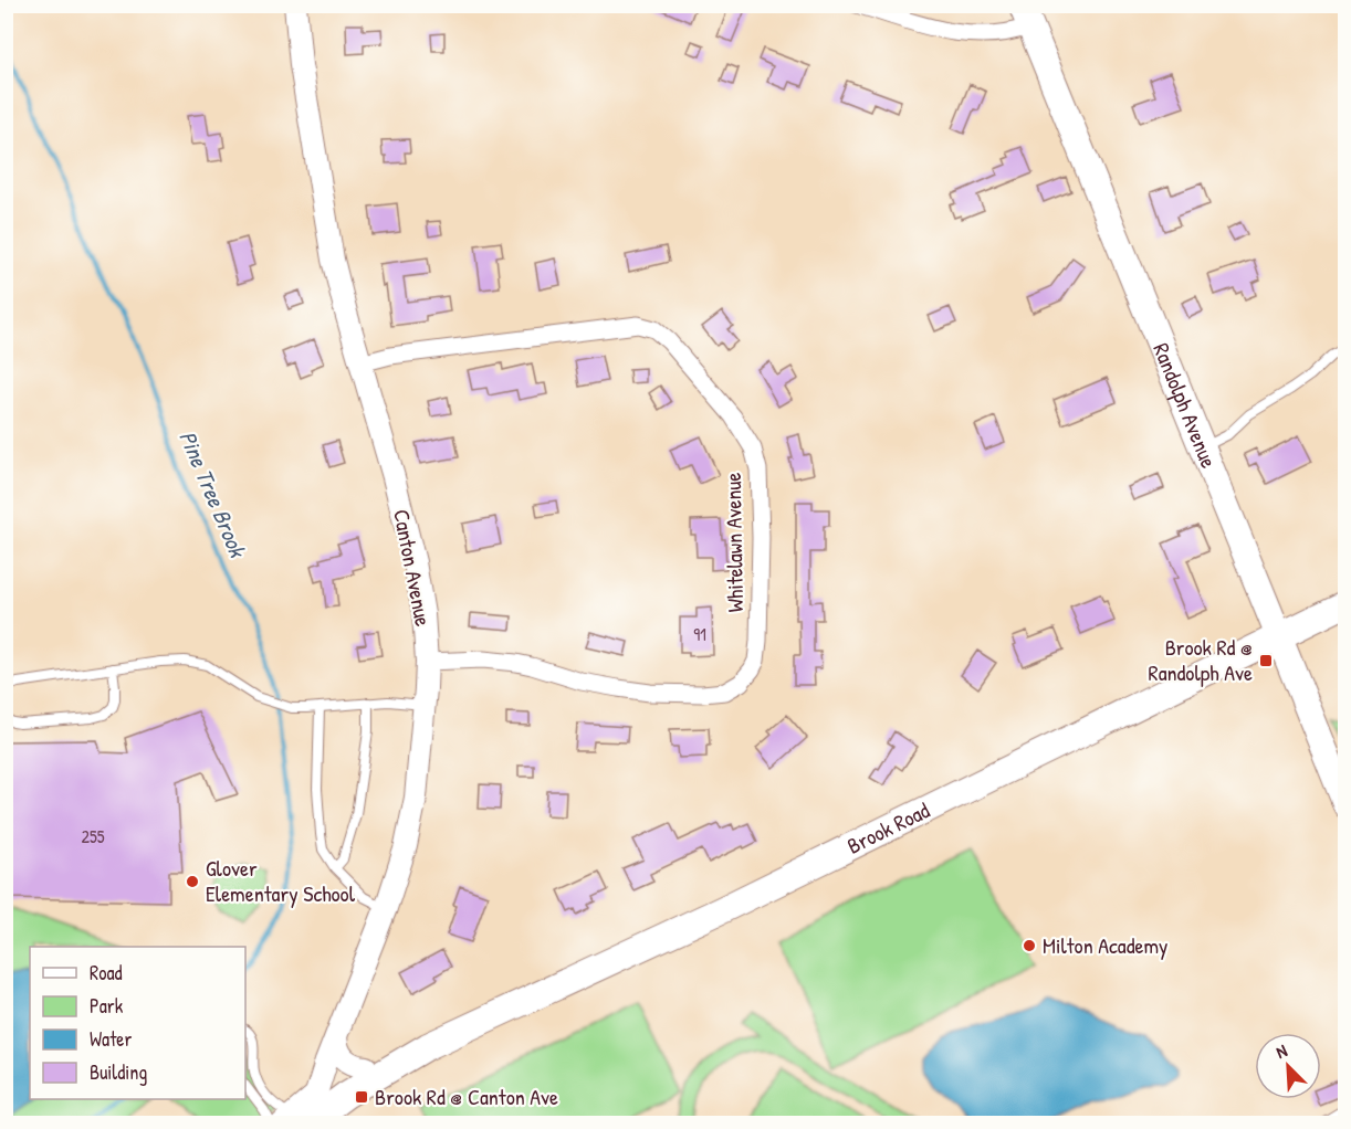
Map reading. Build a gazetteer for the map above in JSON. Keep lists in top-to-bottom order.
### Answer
{
  "streets": {
    "main road": ["Randolph Avenue", "Brook Road"],
    "street": ["Whitelawn Avenue", "Canton Avenue"]
  },
  "crossings": [
    ["Randolph Avenue", "Brook Road"],
    ["Whitelawn Avenue", "Canton Avenue"],
    ["Canton Avenue", "Brook Road"]
  ],
  "water": ["Pine Tree Brook"],
  "places": {
    "transit": ["Brook Rd @ Randolph Ave", "Brook Rd @ Canton Ave"],
    "other": ["Glover Elementary School", "Milton Academy"]
  },
  "house_numbers": ["91", "255"],
  "legend": [
    "Road",
    "Park",
    "Water",
    "Building"
  ],
  "north": "top left"
}
